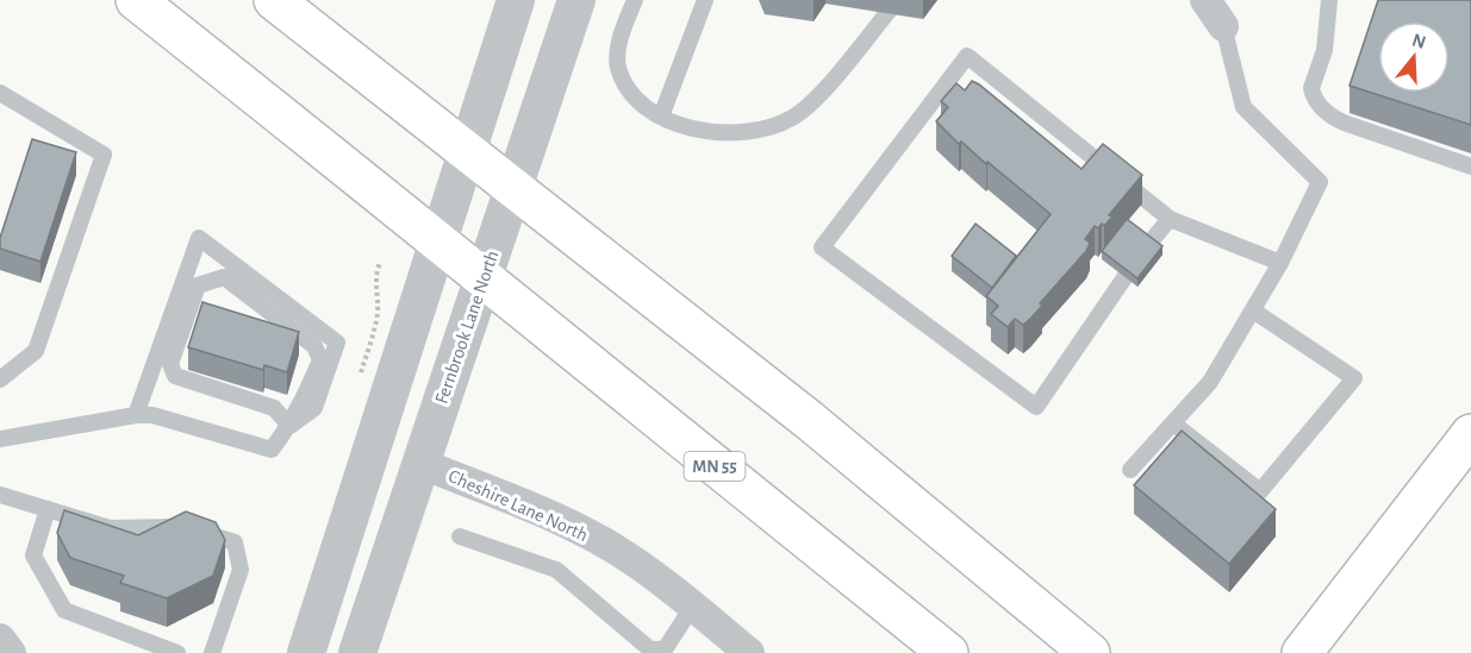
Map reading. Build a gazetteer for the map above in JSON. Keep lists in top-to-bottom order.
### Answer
{
  "streets": {
    "main road": ["MN 55"],
    "street": ["Fernbrook Lane North", "Cheshire Lane North"]
  },
  "crossings": [
    ["Fernbrook Lane North", "MN 55"],
    ["Fernbrook Lane North", "Cheshire Lane North"]
  ],
  "north": "top"
}
